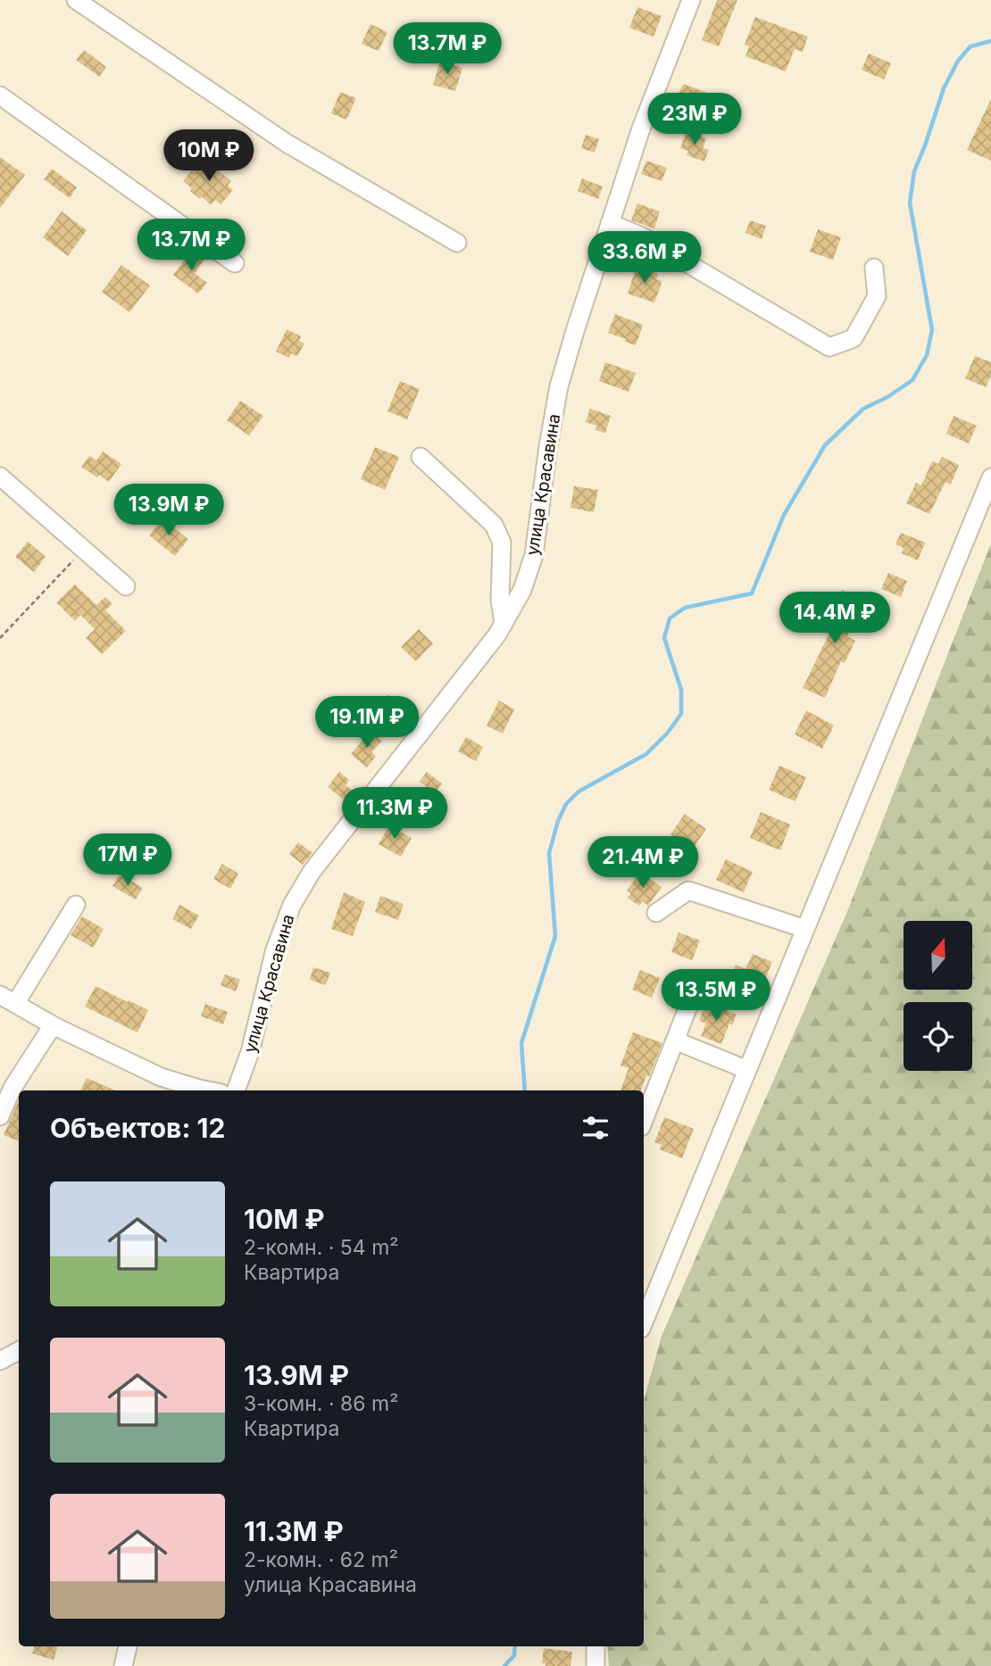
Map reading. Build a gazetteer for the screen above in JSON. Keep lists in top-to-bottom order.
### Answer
{
  "streets": {
    "street": ["улица Красавина"]
  },
  "north": "top",
  "page": {
    "price": [
      "13.7M ₽",
      "23M ₽",
      "10M ₽",
      "13.7M ₽",
      "33.6M ₽",
      "13.9M ₽",
      "14.4M ₽",
      "19.1M ₽",
      "11.3M ₽",
      "17M ₽",
      "21.4M ₽",
      "13.5M ₽"
    ],
    "heading": "Объектов: 12",
    "list": [
      {
        "name": "10M ₽",
        "note": "2-комн. · 54 m² · Квартира"
      },
      {
        "name": "13.9M ₽",
        "note": "3-комн. · 86 m² · Квартира"
      },
      {
        "name": "11.3M ₽",
        "note": "2-комн. · 62 m² · улица Красавина"
      }
    ]
  }
}
